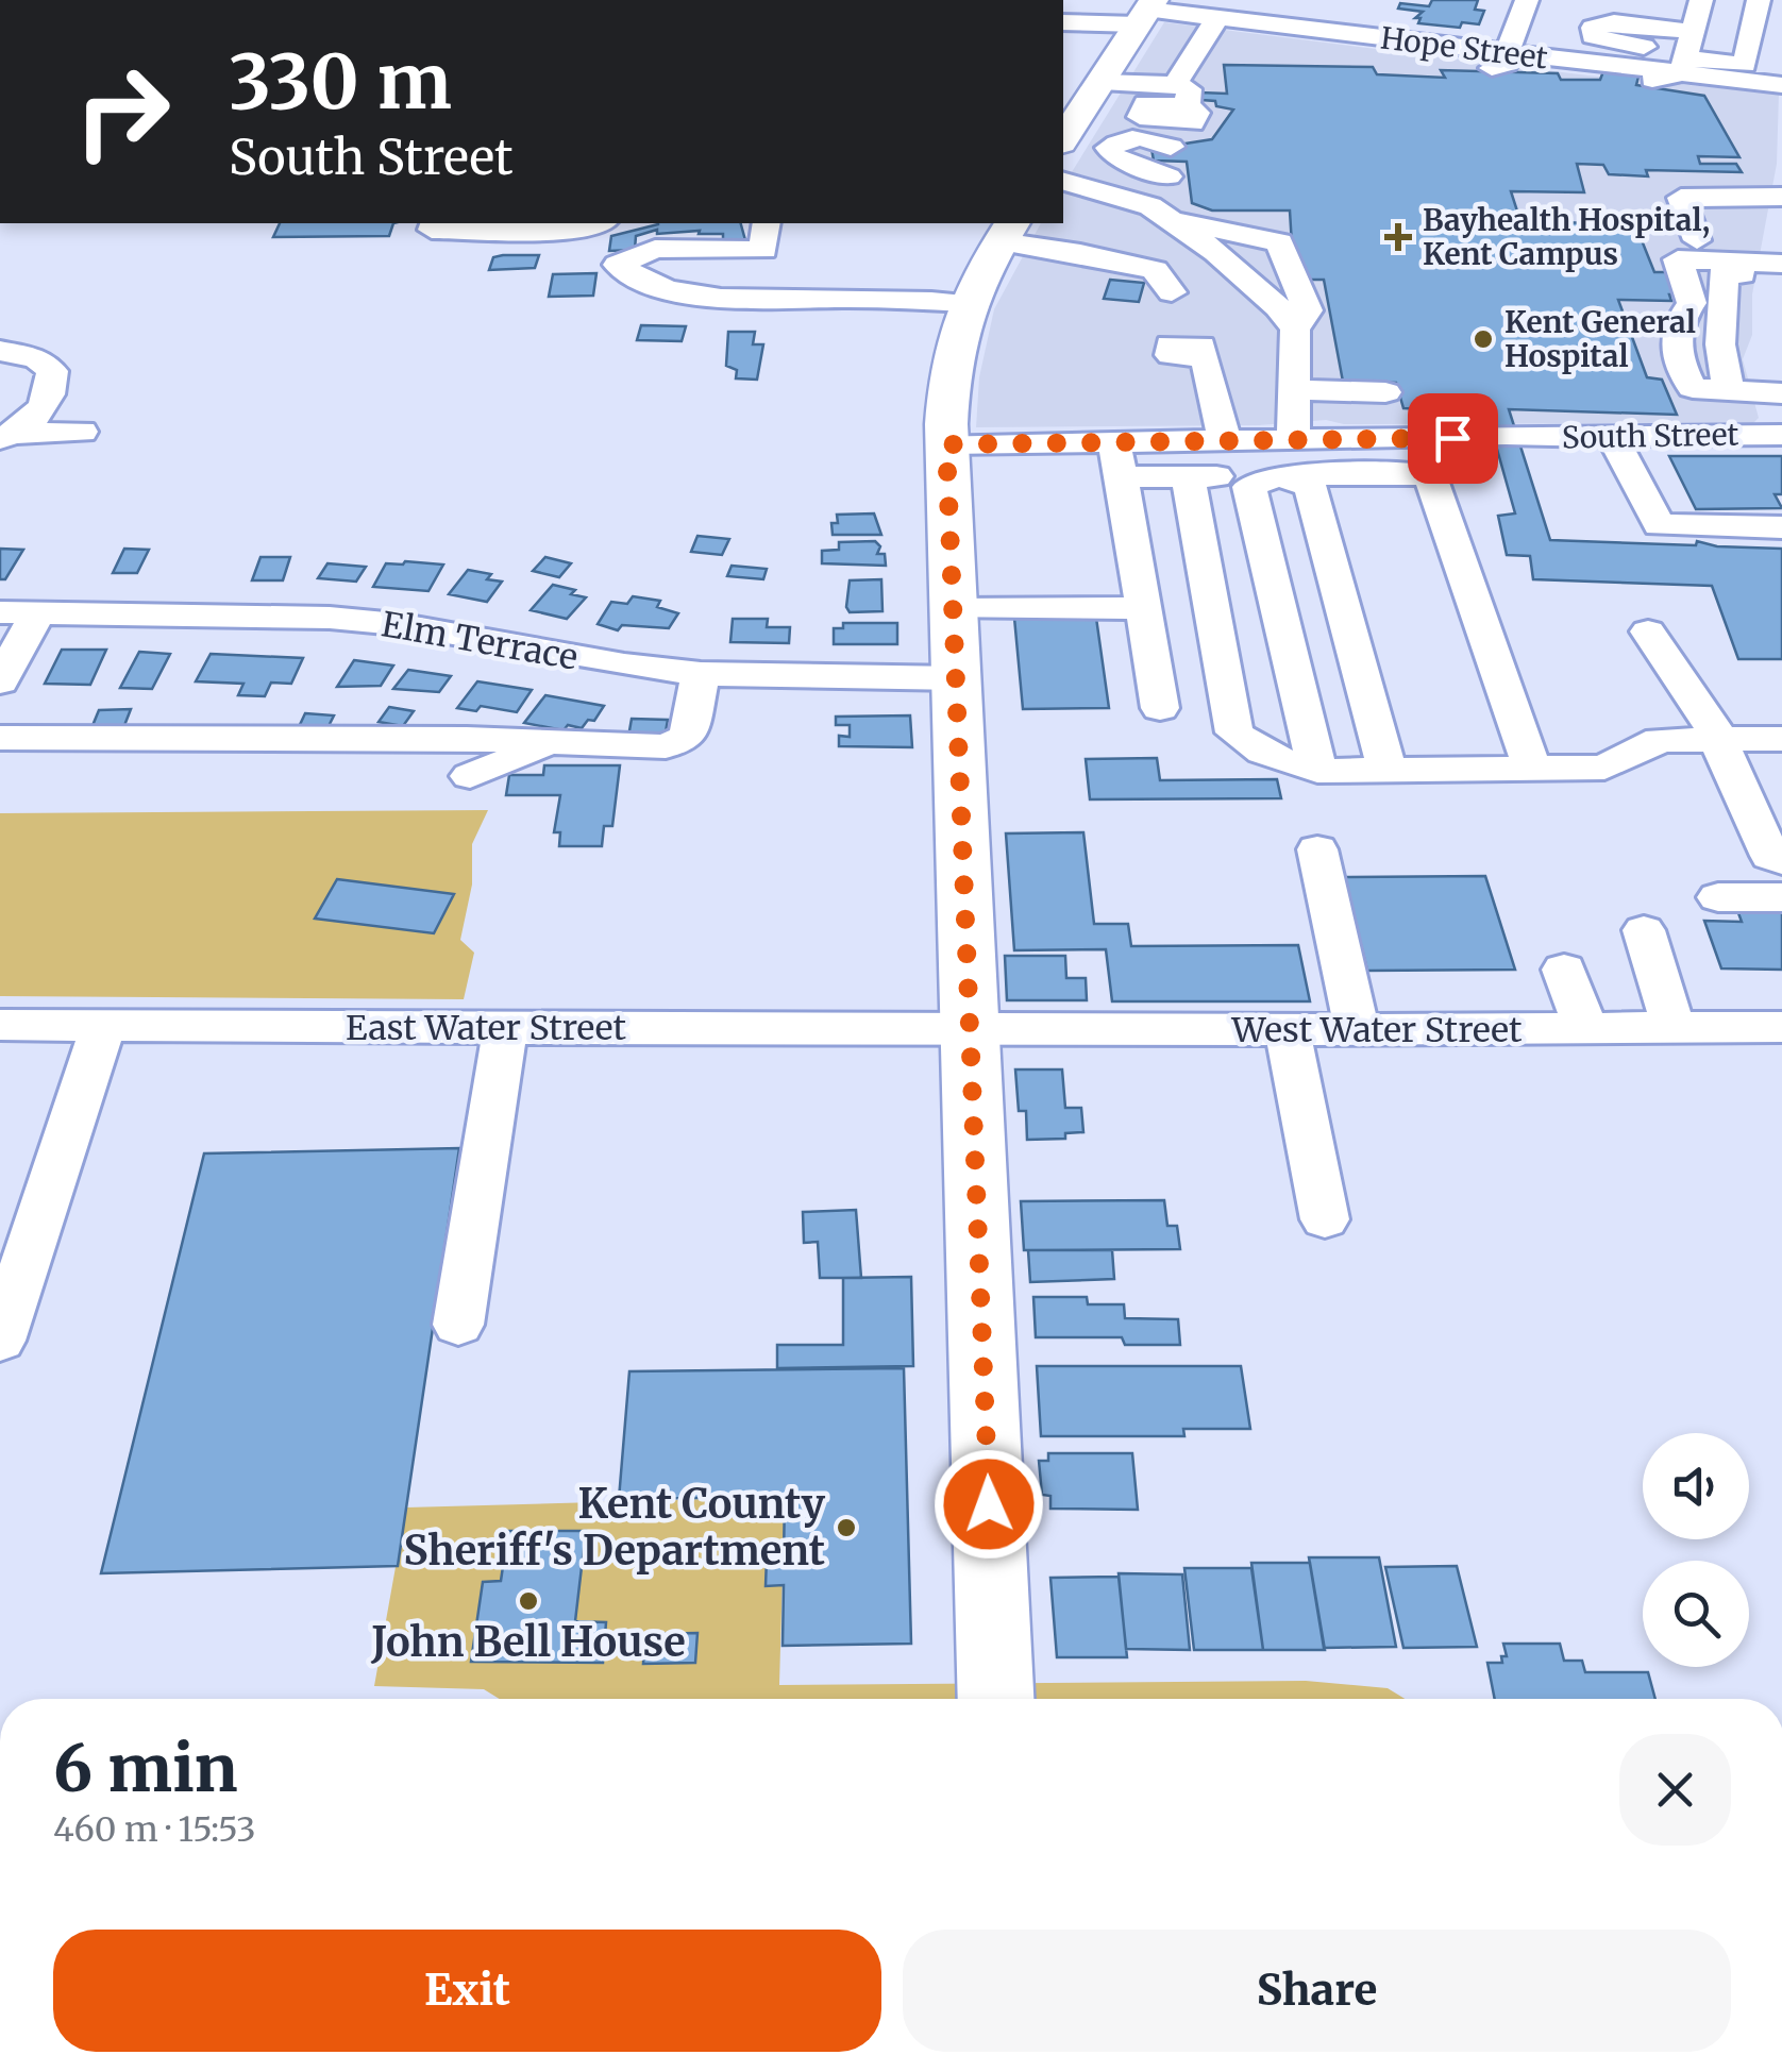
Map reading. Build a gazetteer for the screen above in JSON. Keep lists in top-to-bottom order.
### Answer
{
  "streets": {
    "street": [
      "Hope Street",
      "South Street",
      "Elm Terrace",
      "East Water Street",
      "West Water Street"
    ]
  },
  "crossings": [
    ["East Water Street", "West Water Street"]
  ],
  "places": {
    "health": ["Bayhealth Hospital, Kent Campus"],
    "other": ["Kent General Hospital", "Kent County Sheriff's Department", "John Bell House"]
  },
  "page": {
    "turn": ["330 m", "South Street"],
    "heading": ["6 min", "460 m · 15:53"],
    "buttons": ["Exit", "Share"]
  }
}
